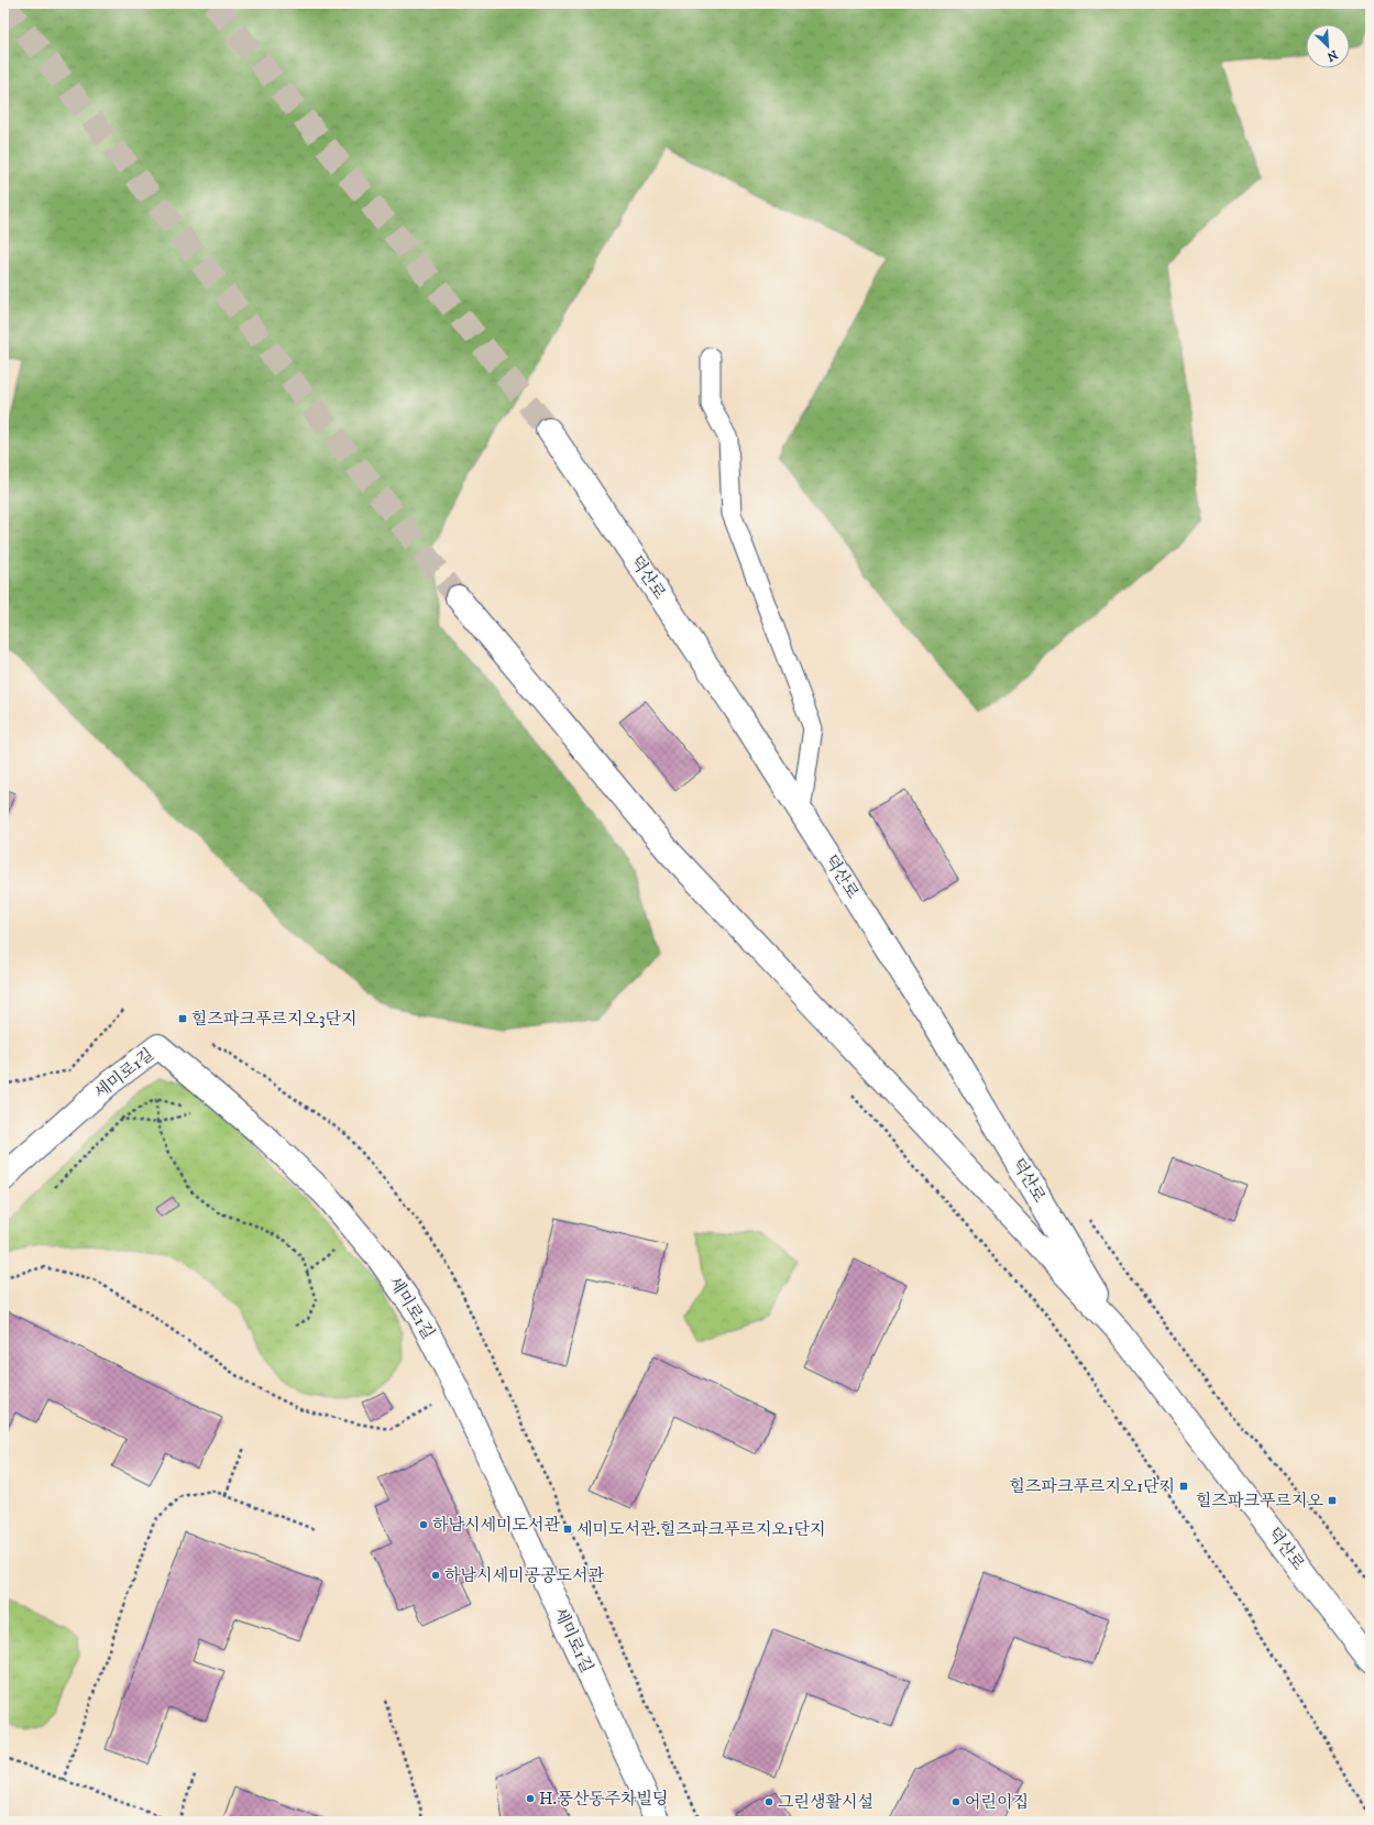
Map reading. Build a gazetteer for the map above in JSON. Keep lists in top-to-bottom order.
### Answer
{
  "streets": {
    "main road": ["덕산로", "세미로1길"]
  },
  "places": {
    "transit": [
      "힐즈파크푸르지오3단지",
      "힐즈파크푸르지오1단지",
      "힐즈파크푸르지오",
      "세미도서관.힐즈파크푸르지오1단지"
    ],
    "other": [
      "하남시세미도서관",
      "하남시세미공공도서관",
      "H.풍산동주차빌딩",
      "그린생활시설",
      "어린이집"
    ]
  },
  "north": "bottom right"
}
